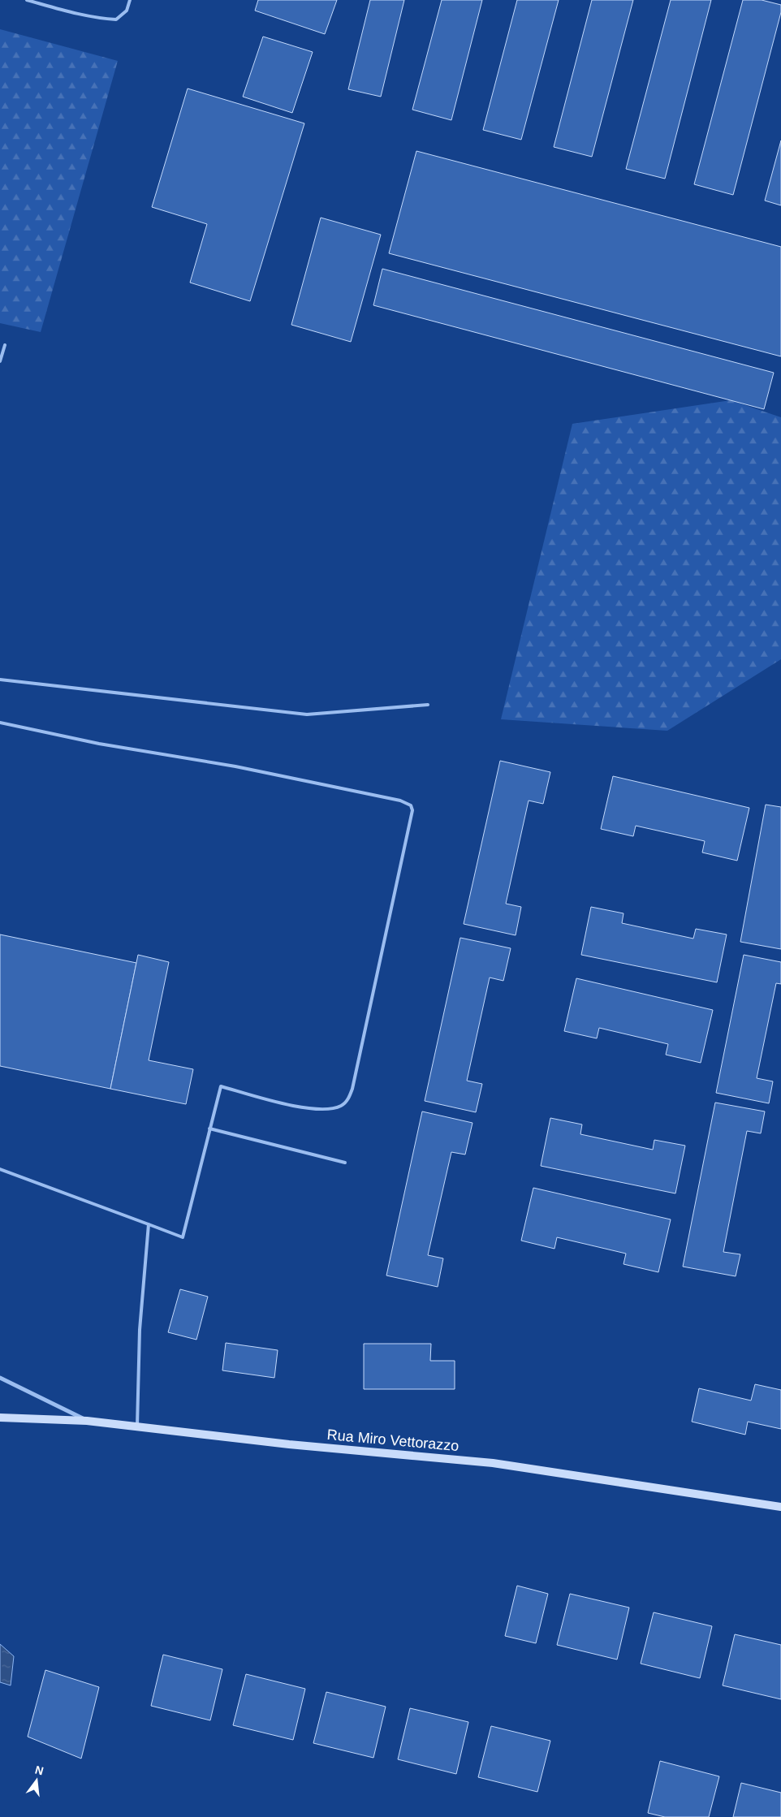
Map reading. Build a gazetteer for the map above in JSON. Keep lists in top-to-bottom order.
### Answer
{
  "streets": {
    "street": ["Rua Miro Vettorazzo"]
  },
  "north": "top"
}
